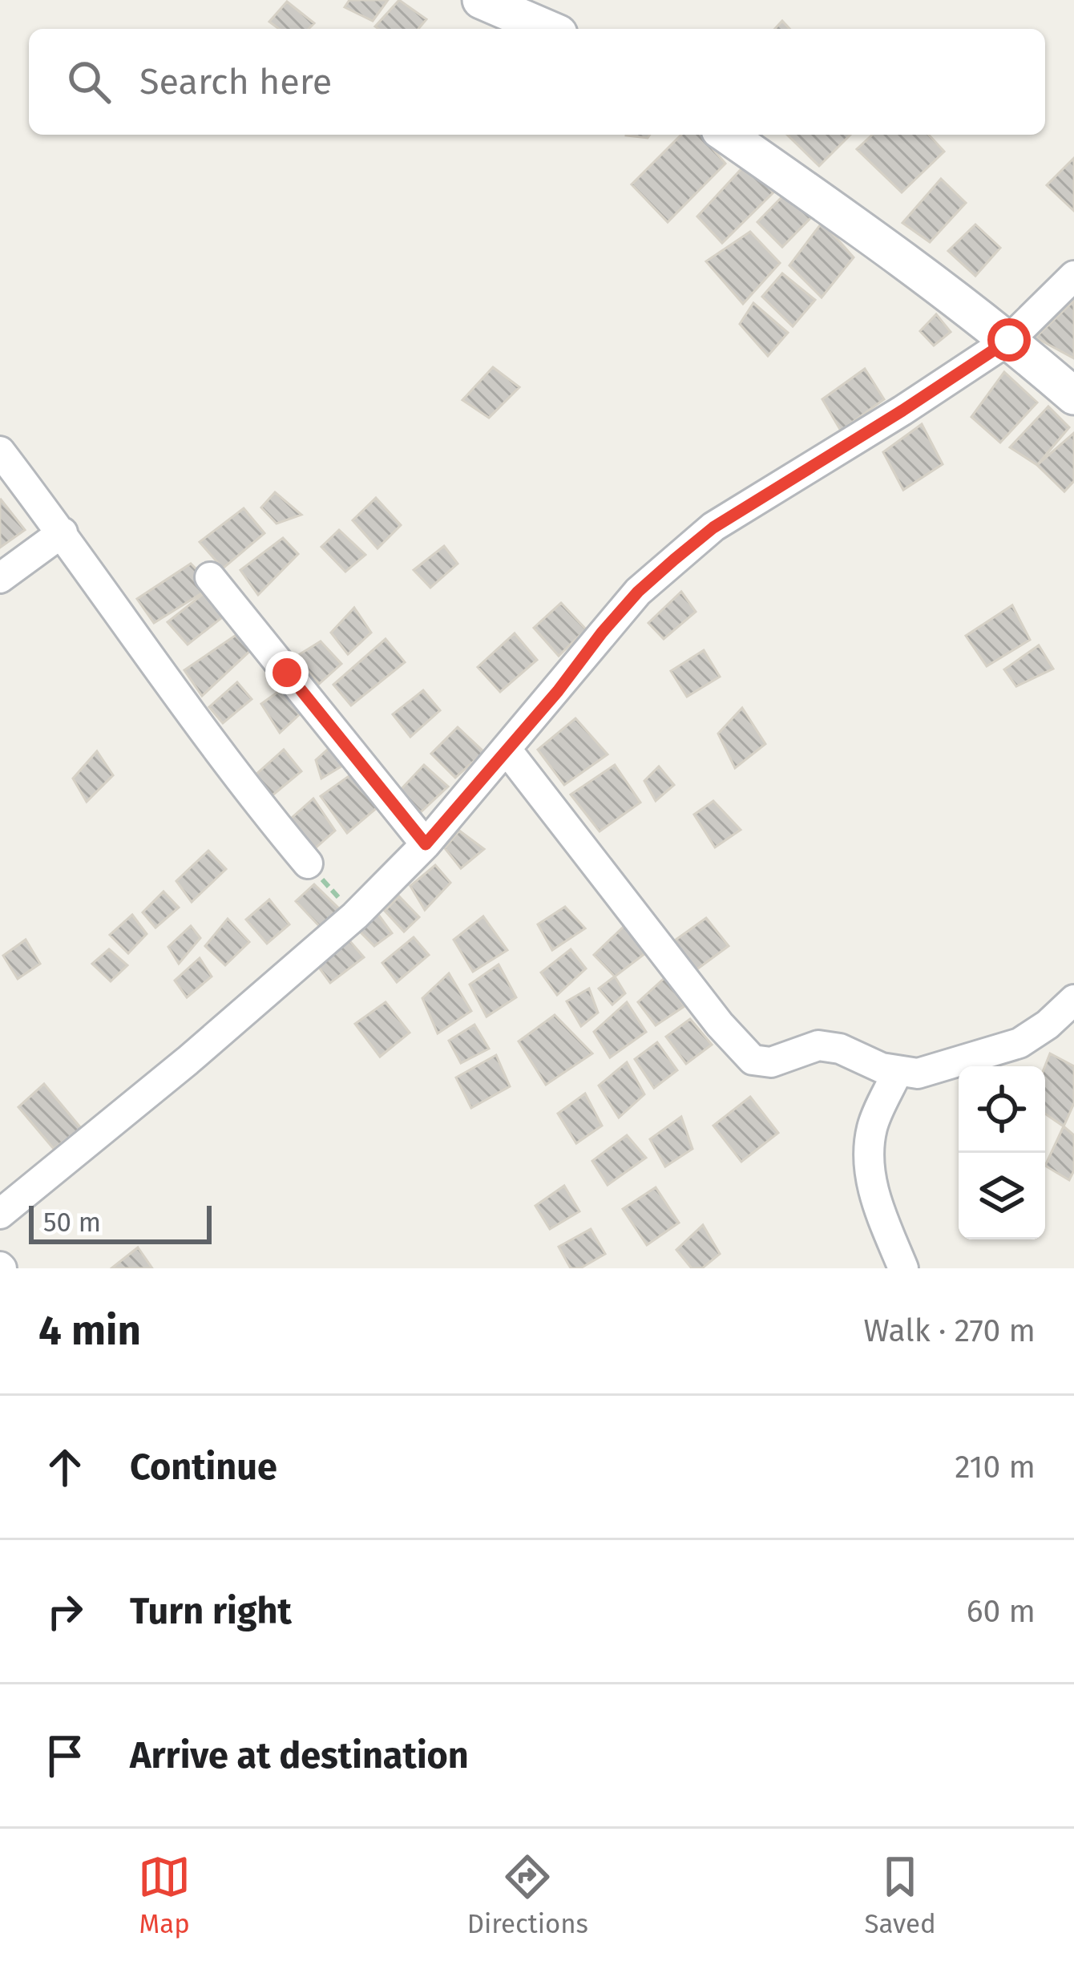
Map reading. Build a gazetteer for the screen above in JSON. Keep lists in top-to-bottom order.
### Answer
{
  "scale_bar": "50 m",
  "page": {
    "search": "Search here",
    "scale": "50 m",
    "heading": ["4 min", "Walk · 270 m"],
    "list": [
      ["Continue", "210 m"],
      ["Turn right", "60 m"],
      "Arrive at destination"
    ],
    "nav": ["Map", "Directions", "Saved"]
  }
}
